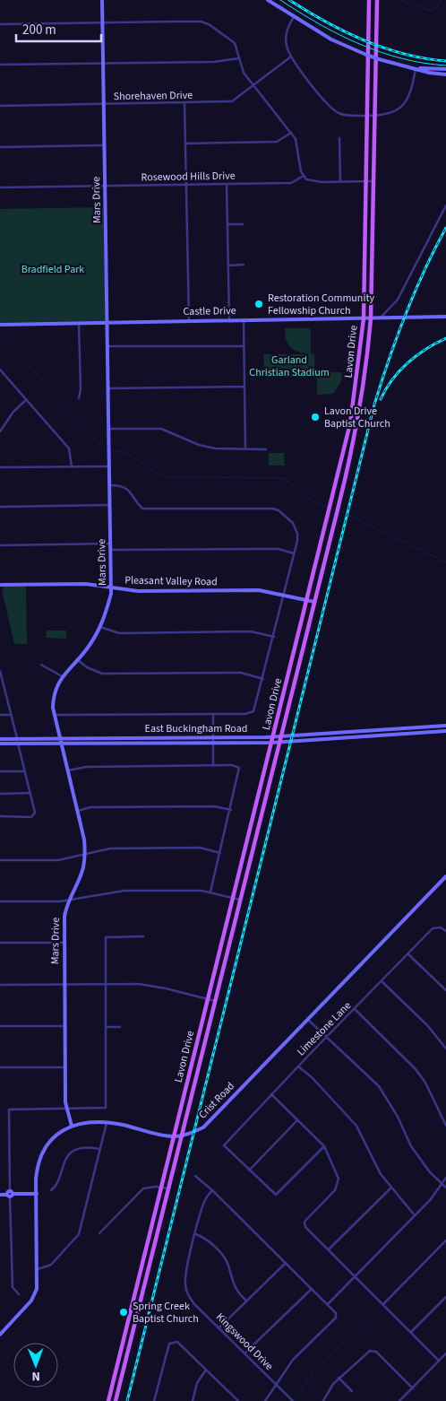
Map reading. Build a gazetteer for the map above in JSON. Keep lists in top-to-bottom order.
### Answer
{
  "streets": {
    "main road": ["Lavon Drive"],
    "street": [
      "Shorehaven Drive",
      "Rosewood Hills Drive",
      "Mars Drive",
      "Castle Drive",
      "Pleasant Valley Road",
      "East Buckingham Road",
      "Limestone Lane",
      "Crist Road",
      "Kingswood Drive"
    ]
  },
  "crossings": [
    ["Shorehaven Drive", "Mars Drive"],
    ["Rosewood Hills Drive", "Mars Drive"],
    ["Mars Drive", "Castle Drive"],
    ["Mars Drive", "Pleasant Valley Road"],
    ["Mars Drive", "East Buckingham Road"],
    ["Mars Drive", "Crist Road"],
    ["Castle Drive", "Lavon Drive"],
    ["Lavon Drive", "Pleasant Valley Road"],
    ["Lavon Drive", "East Buckingham Road"],
    ["Lavon Drive", "Crist Road"]
  ],
  "parks": ["Bradfield Park", "Garland Christian Stadium"],
  "places": ["Restoration Community Fellowship Church", "Lavon Drive Baptist Church", "Spring Creek Baptist Church"],
  "scale_bar": "200 m",
  "north": "bottom"
}
